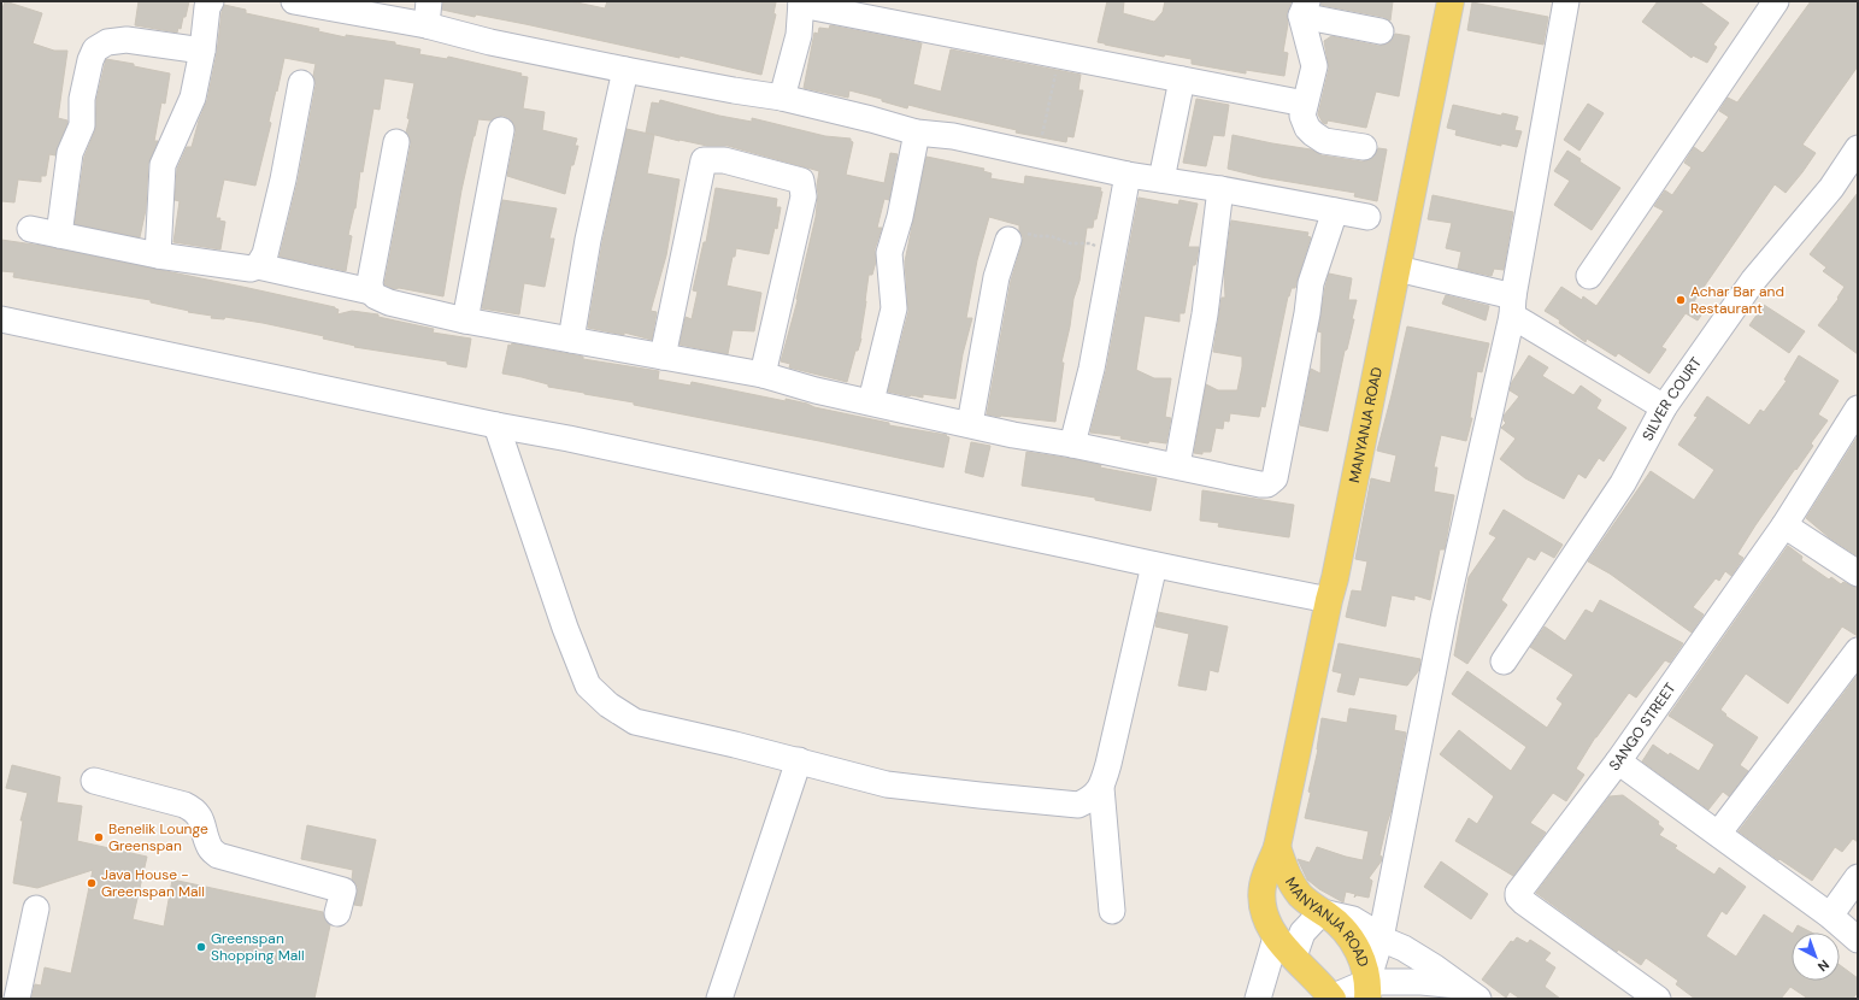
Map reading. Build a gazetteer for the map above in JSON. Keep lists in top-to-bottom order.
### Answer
{
  "streets": {
    "main road": ["MANYANJA ROAD"],
    "street": ["SILVER COURT", "SANGO STREET"]
  },
  "places": [
    "Achar Bar and Restaurant",
    "Benelik Lounge Greenspan",
    "Java House - Greenspan Mall",
    "Greenspan Shopping Mall"
  ],
  "north": "bottom right"
}
